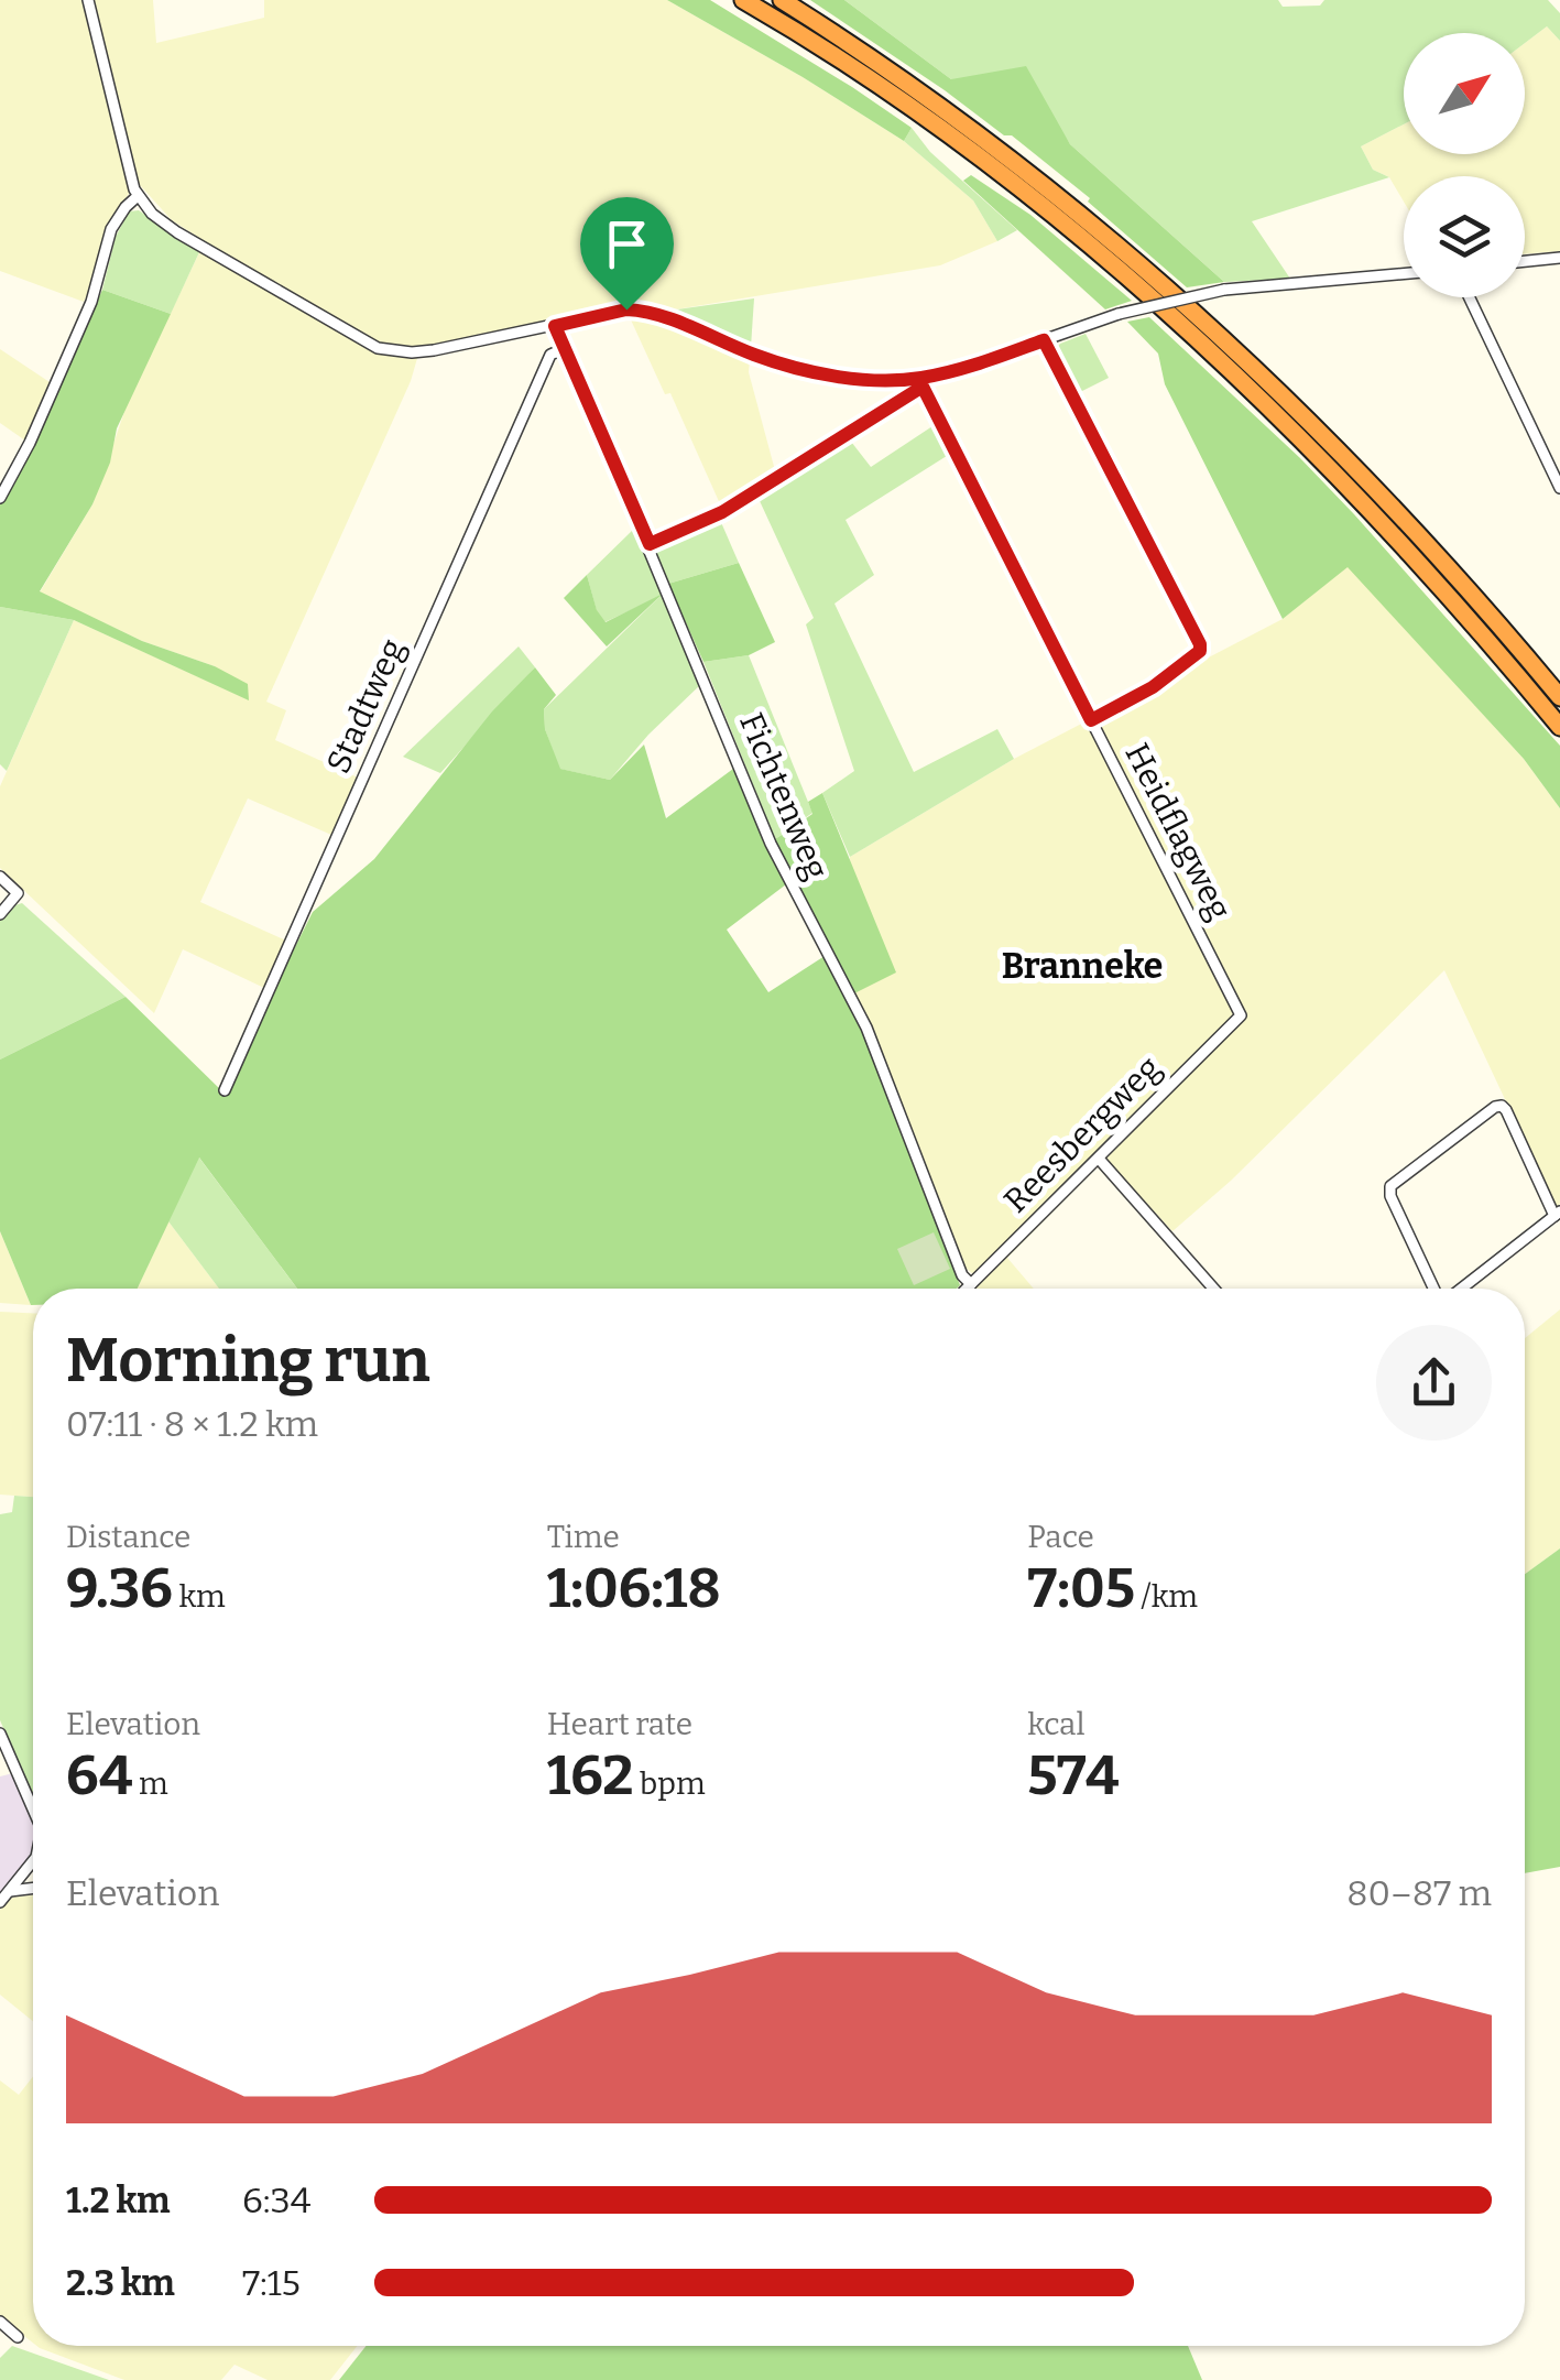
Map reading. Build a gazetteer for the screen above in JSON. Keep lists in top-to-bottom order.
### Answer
{
  "streets": {
    "street": [
      "Stadtweg",
      "Fichtenweg",
      "Heidflagweg",
      "Reesbergweg"
    ]
  },
  "crossings": [
    ["Stadtweg", "Fichtenweg"],
    ["Fichtenweg", "Reesbergweg"],
    ["Heidflagweg", "Reesbergweg"]
  ],
  "districts": ["Branneke"],
  "north": "top right",
  "page": {
    "heading": ["Morning run", "07:11 · 8 × 1.2 km"],
    "stats": [
      ["Distance", "9.36 km"],
      ["Time", "1:06:18"],
      ["Pace", "7:05 /km"],
      ["Elevation", "64 m"],
      ["Heart rate", "162 bpm"],
      ["kcal", "574"]
    ],
    "chart": ["Elevation", "80–87 m"],
    "list": [
      {
        "name": "1.2 km",
        "note": "6:34"
      },
      {
        "name": "2.3 km",
        "note": "7:15"
      }
    ]
  }
}
